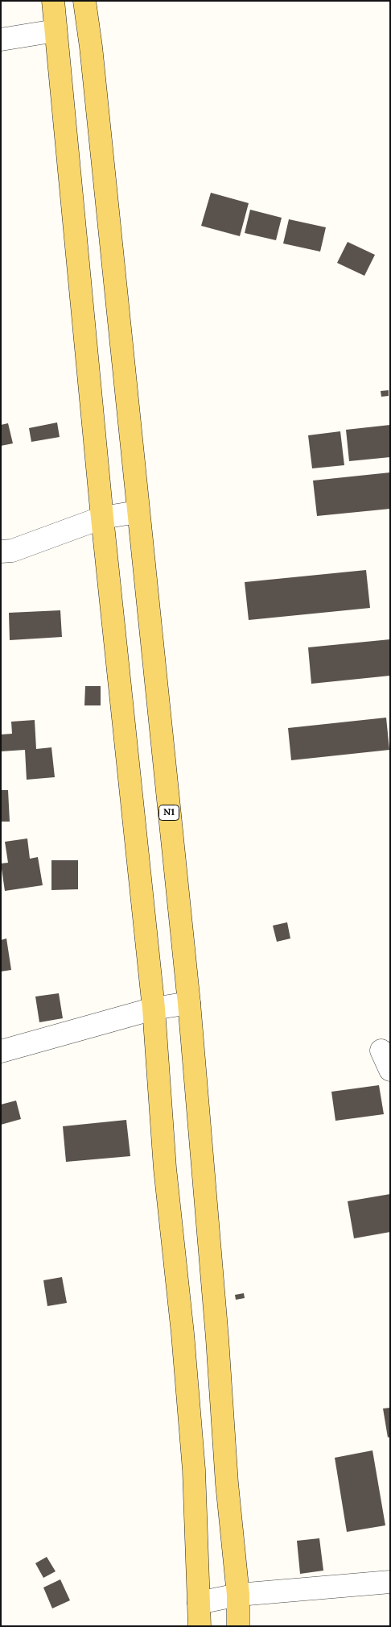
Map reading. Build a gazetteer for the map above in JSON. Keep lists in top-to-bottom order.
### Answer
{
  "streets": {
    "main road": ["N1"]
  }
}
